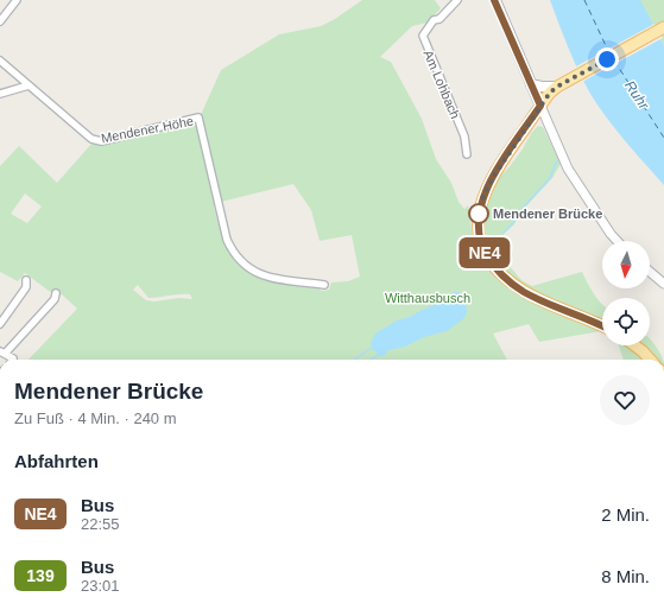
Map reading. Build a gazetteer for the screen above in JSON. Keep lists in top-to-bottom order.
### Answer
{
  "streets": {
    "street": ["Am Lohbach", "Mendener Höhe"]
  },
  "water": ["Ruhr"],
  "parks": ["Witthausbusch"],
  "places": ["Mendener Brücke"],
  "lines": ["bus line NE4"],
  "north": "bottom",
  "page": {
    "on_map": "NE4",
    "heading": [
      ["Mendener Brücke", "Zu Fuß · 4 Min. · 240 m"],
      "Abfahrten"
    ],
    "list": [
      {
        "mark": "NE4",
        "name": "Bus",
        "note": "22:55",
        "value": "2 Min."
      },
      {
        "mark": "139",
        "name": "Bus",
        "note": "23:01",
        "value": "8 Min."
      }
    ]
  }
}
